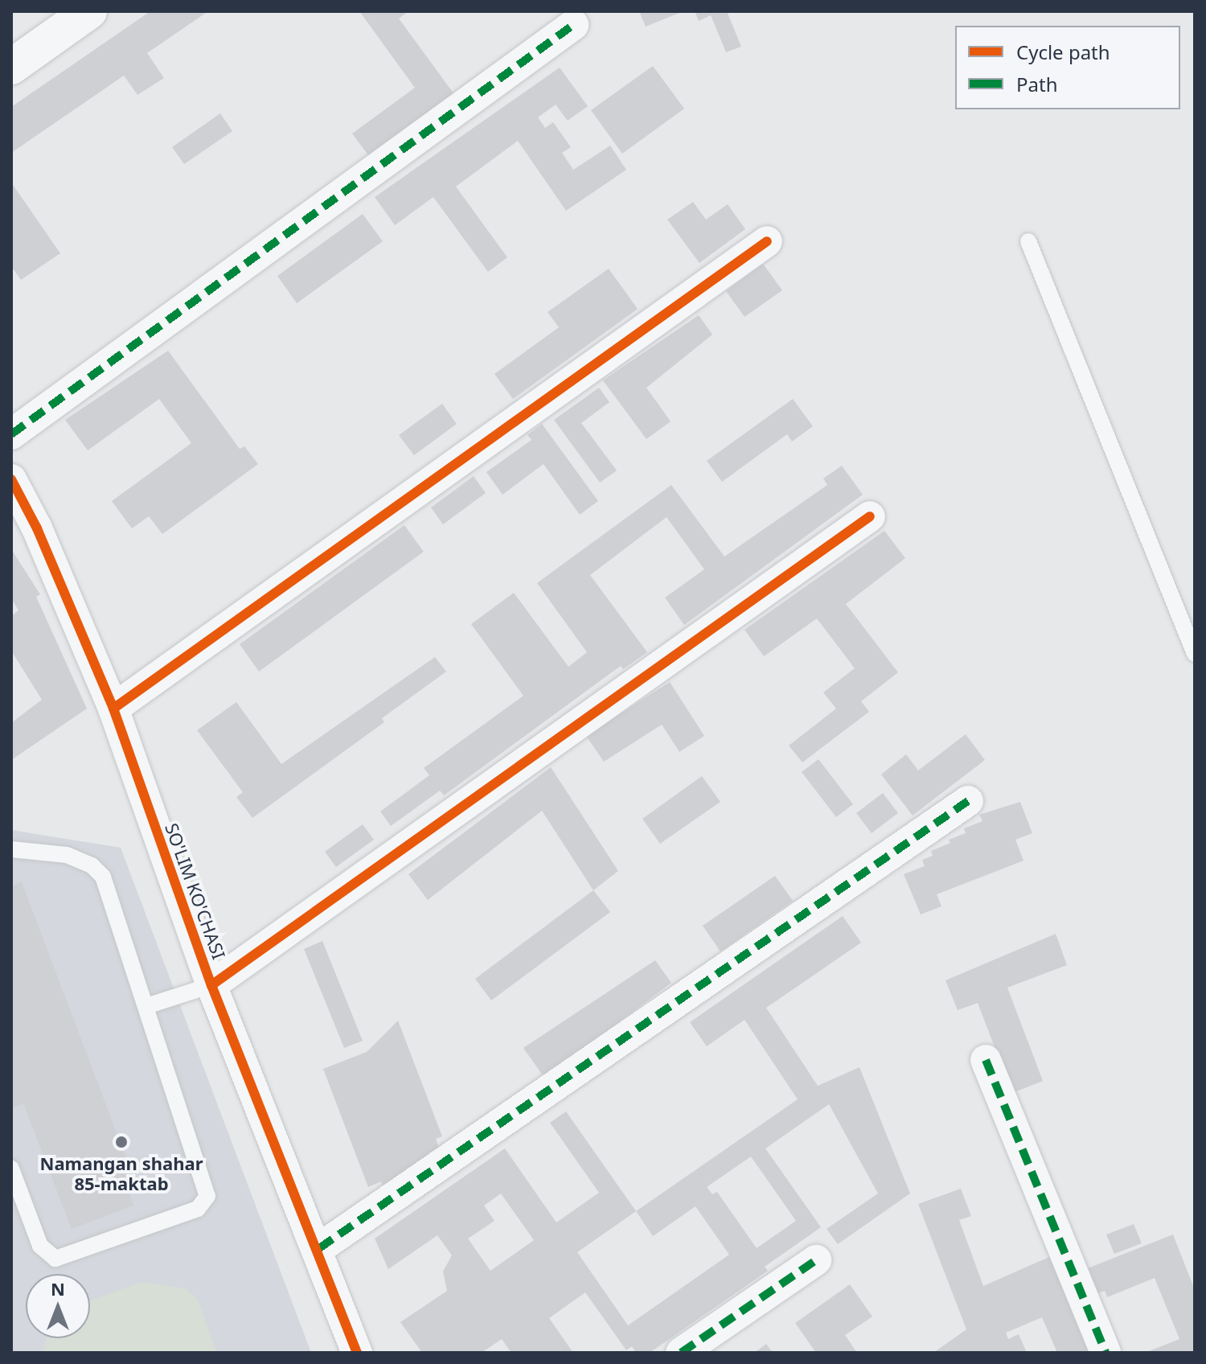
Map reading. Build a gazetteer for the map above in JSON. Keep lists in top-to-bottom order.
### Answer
{
  "streets": {
    "street": ["SO'LIM KO'CHASI"]
  },
  "places": ["Namangan shahar 85-maktab"],
  "legend": ["Cycle path", "Path"],
  "north": "top"
}
